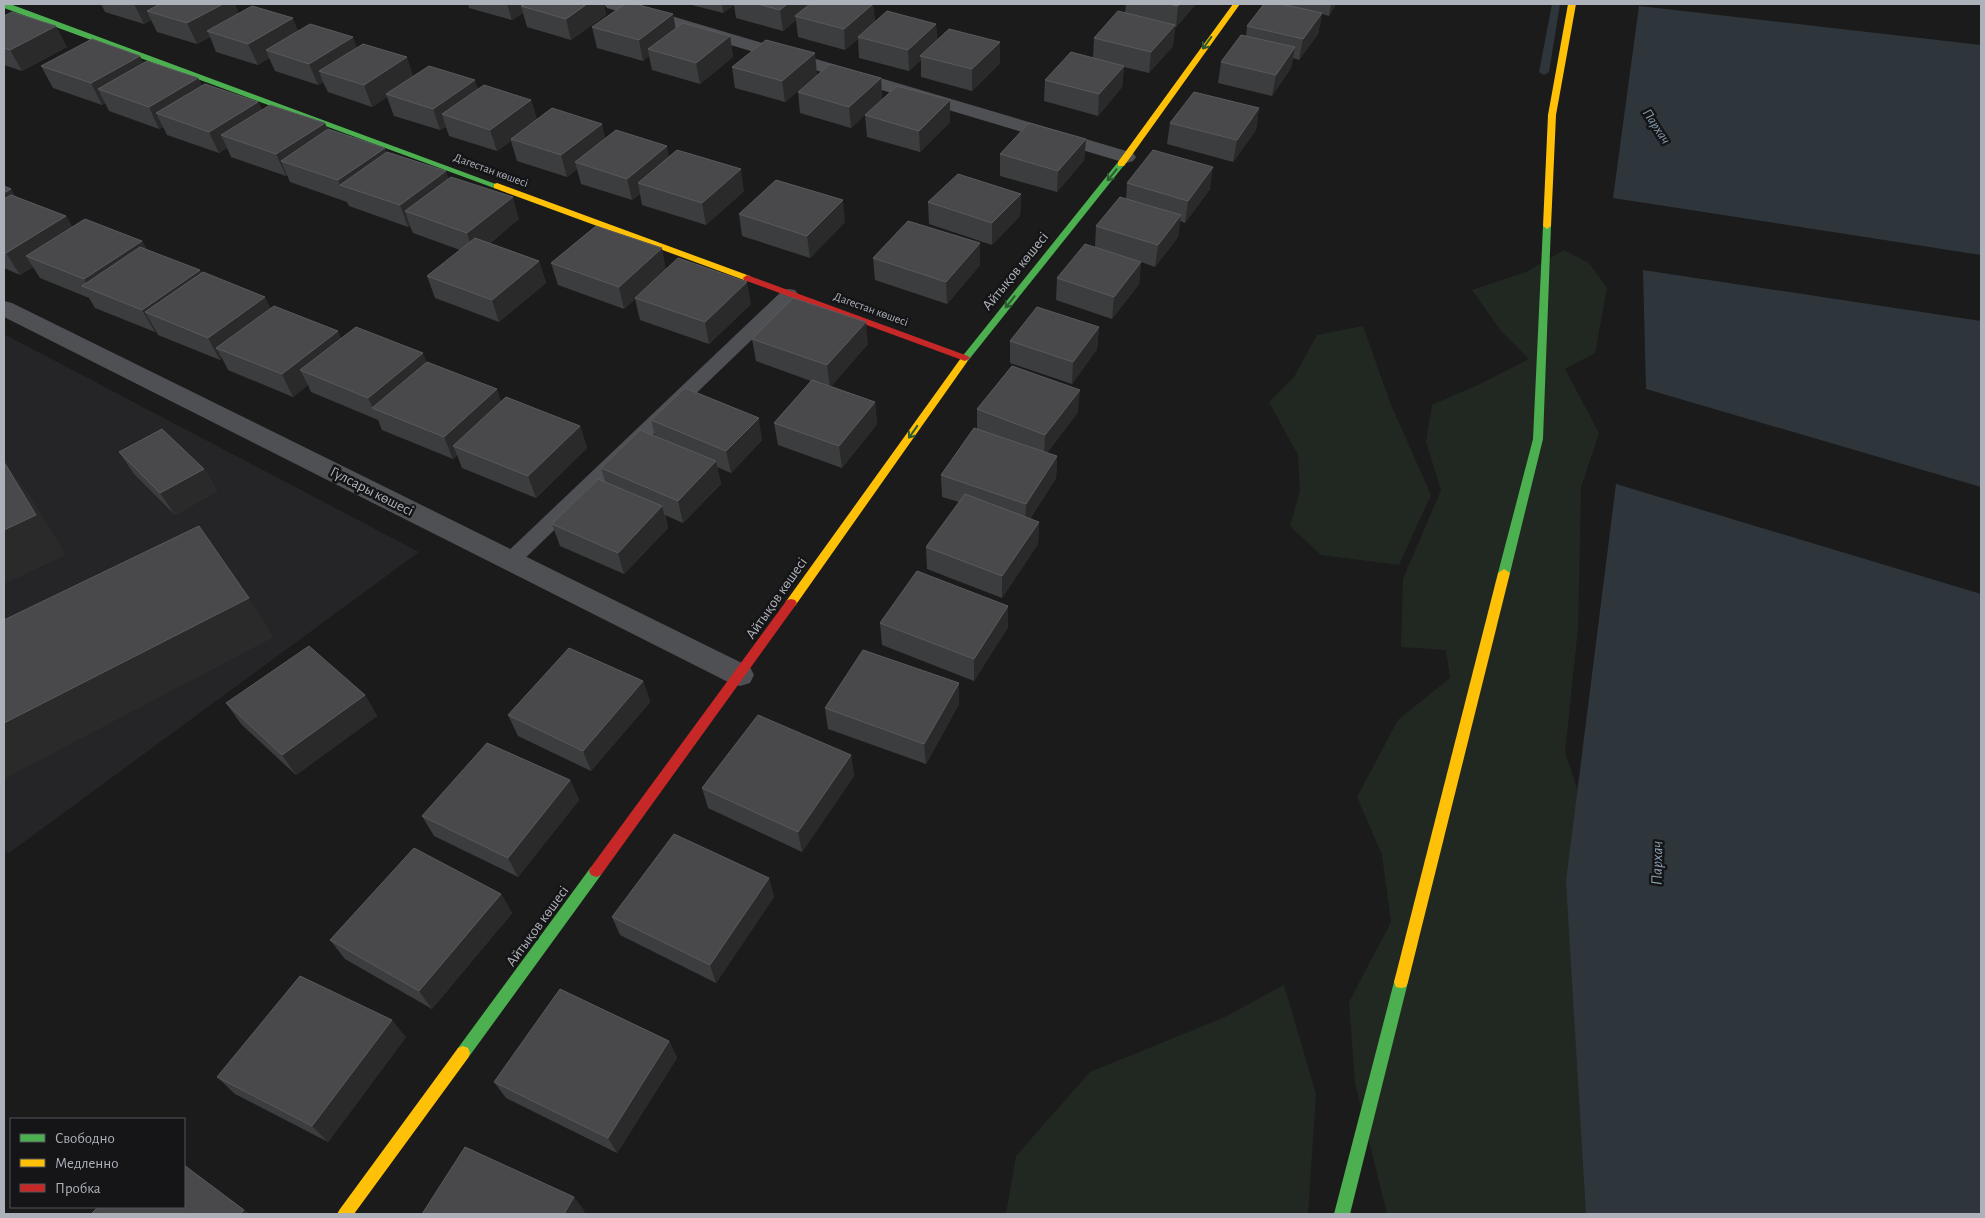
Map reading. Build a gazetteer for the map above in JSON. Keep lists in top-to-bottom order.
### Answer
{
  "streets": {
    "street": ["Дагестан көшесі", "Айтықов көшесі", "Гүлсары көшесі"]
  },
  "crossings": [
    ["Дагестан көшесі", "Айтықов көшесі"],
    ["Айтықов көшесі", "Гүлсары көшесі"]
  ],
  "one_way": ["Айтықов көшесі"],
  "water": ["Пархач"],
  "legend": ["Свободно", "Медленно", "Пробка"]
}
